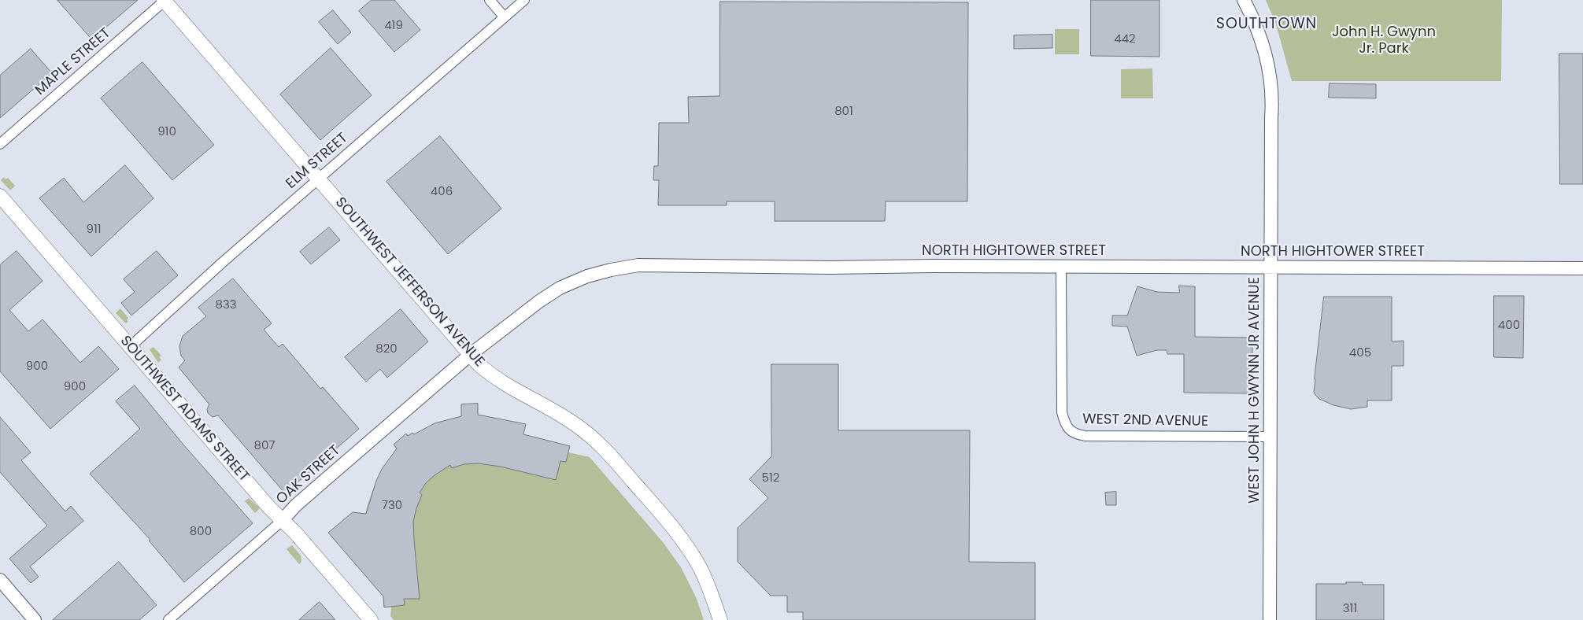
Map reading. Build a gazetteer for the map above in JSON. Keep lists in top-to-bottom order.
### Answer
{
  "streets": {
    "main road": ["SOUTHWEST JEFFERSON AVENUE", "SOUTHWEST ADAMS STREET"],
    "street": [
      "MAPLE STREET",
      "ELM STREET",
      "NORTH HIGHTOWER STREET",
      "WEST JOHN H GWYNN JR AVENUE",
      "WEST 2ND AVENUE",
      "OAK STREET"
    ]
  },
  "crossings": [
    ["MAPLE STREET", "SOUTHWEST JEFFERSON AVENUE"],
    ["ELM STREET", "SOUTHWEST JEFFERSON AVENUE"],
    ["ELM STREET", "SOUTHWEST ADAMS STREET"],
    ["NORTH HIGHTOWER STREET", "SOUTHWEST JEFFERSON AVENUE"],
    ["NORTH HIGHTOWER STREET", "WEST JOHN H GWYNN JR AVENUE"],
    ["NORTH HIGHTOWER STREET", "WEST 2ND AVENUE"],
    ["NORTH HIGHTOWER STREET", "OAK STREET"],
    ["SOUTHWEST JEFFERSON AVENUE", "OAK STREET"],
    ["WEST JOHN H GWYNN JR AVENUE", "WEST 2ND AVENUE"],
    ["SOUTHWEST ADAMS STREET", "OAK STREET"]
  ],
  "districts": ["SOUTHTOWN"],
  "parks": ["John H. Gwynn Jr. Park"],
  "house_numbers": [
    "419",
    "442",
    "801",
    "910",
    "406",
    "911",
    "833",
    "400",
    "820",
    "405",
    "900",
    "900",
    "807",
    "512",
    "730",
    "800",
    "311"
  ]
}
